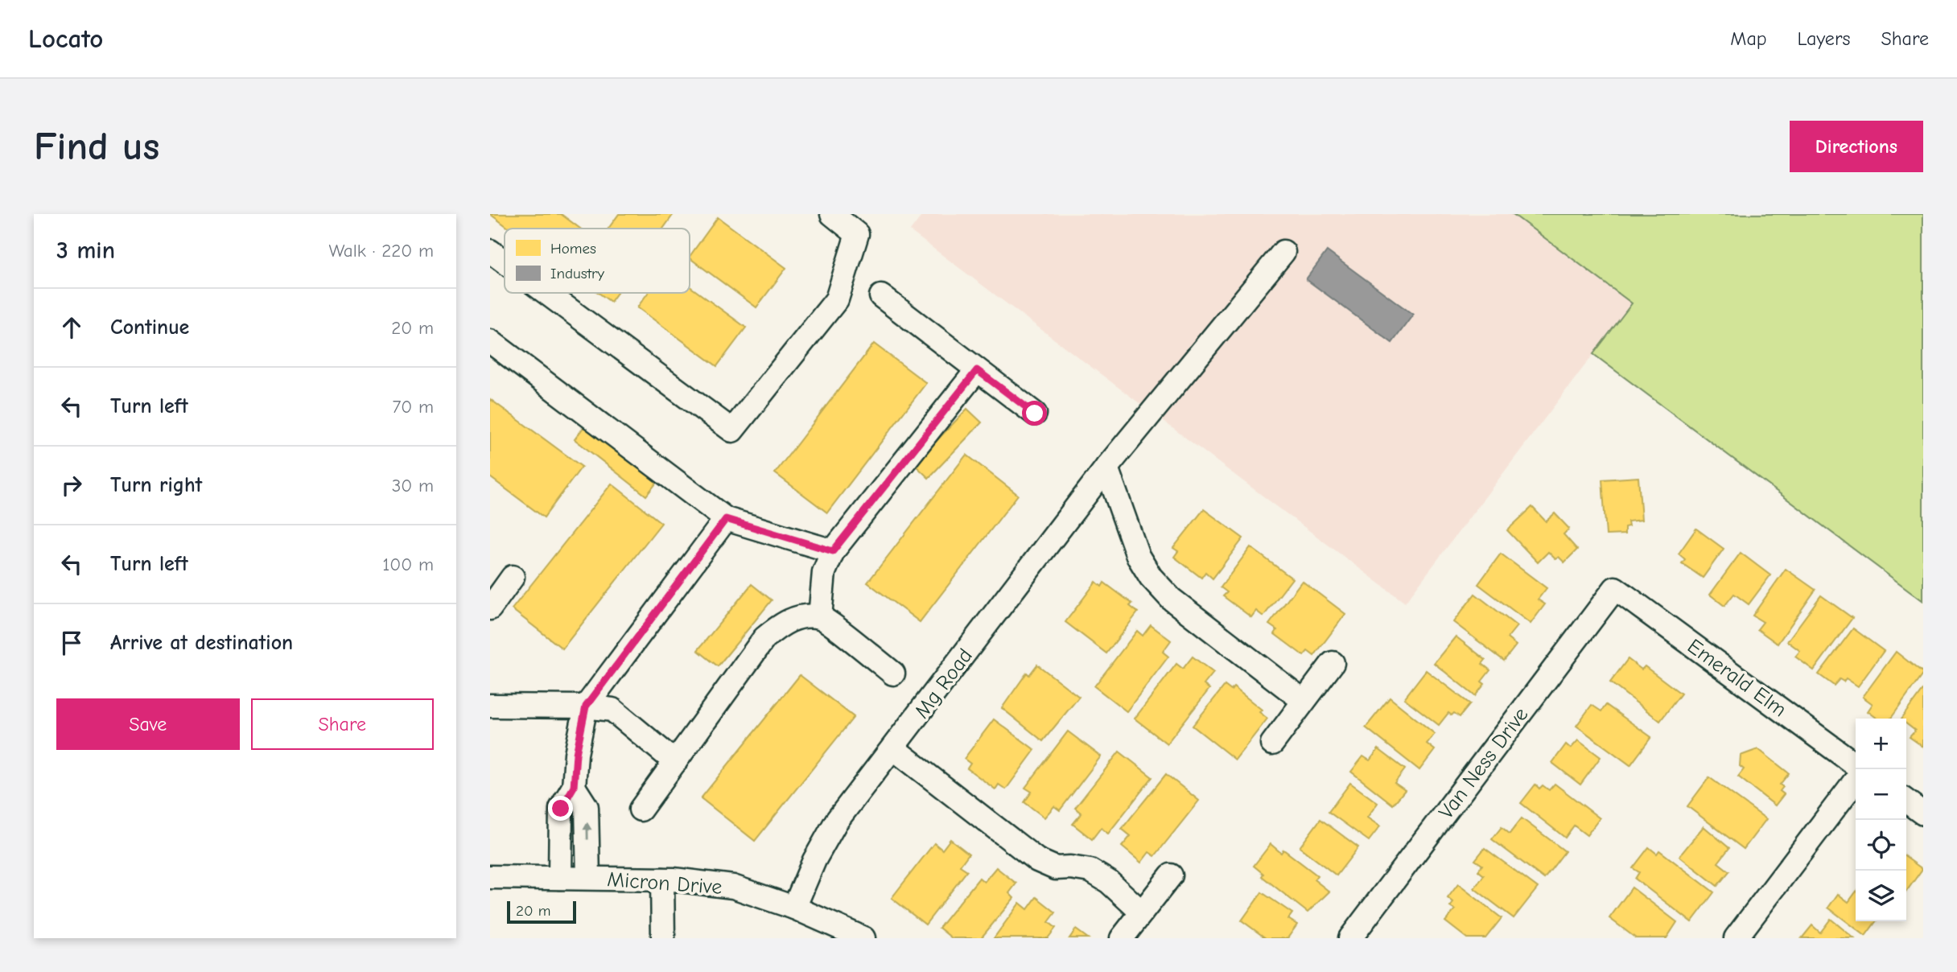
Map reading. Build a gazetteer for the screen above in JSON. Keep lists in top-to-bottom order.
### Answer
{
  "streets": {
    "street": [
      "Emerald Elm",
      "Mg Road",
      "Van Ness Drive",
      "Micron Drive"
    ]
  },
  "crossings": [
    ["Emerald Elm", "Van Ness Drive"],
    ["Mg Road", "Micron Drive"]
  ],
  "legend": ["Homes", "Industry"],
  "scale_bar": "20 m",
  "page": {
    "header": "Locato",
    "nav": ["Map", "Layers", "Share"],
    "buttons": [
      "Directions",
      ["Save", "Share"]
    ],
    "title": "Find us",
    "heading": ["3 min", "Walk · 220 m"],
    "list": [
      ["Continue", "20 m"],
      ["Turn left", "70 m"],
      ["Turn right", "30 m"],
      ["Turn left", "100 m"],
      "Arrive at destination"
    ],
    "map_buttons": ["+", "−"],
    "scale": "20 m"
  }
}
